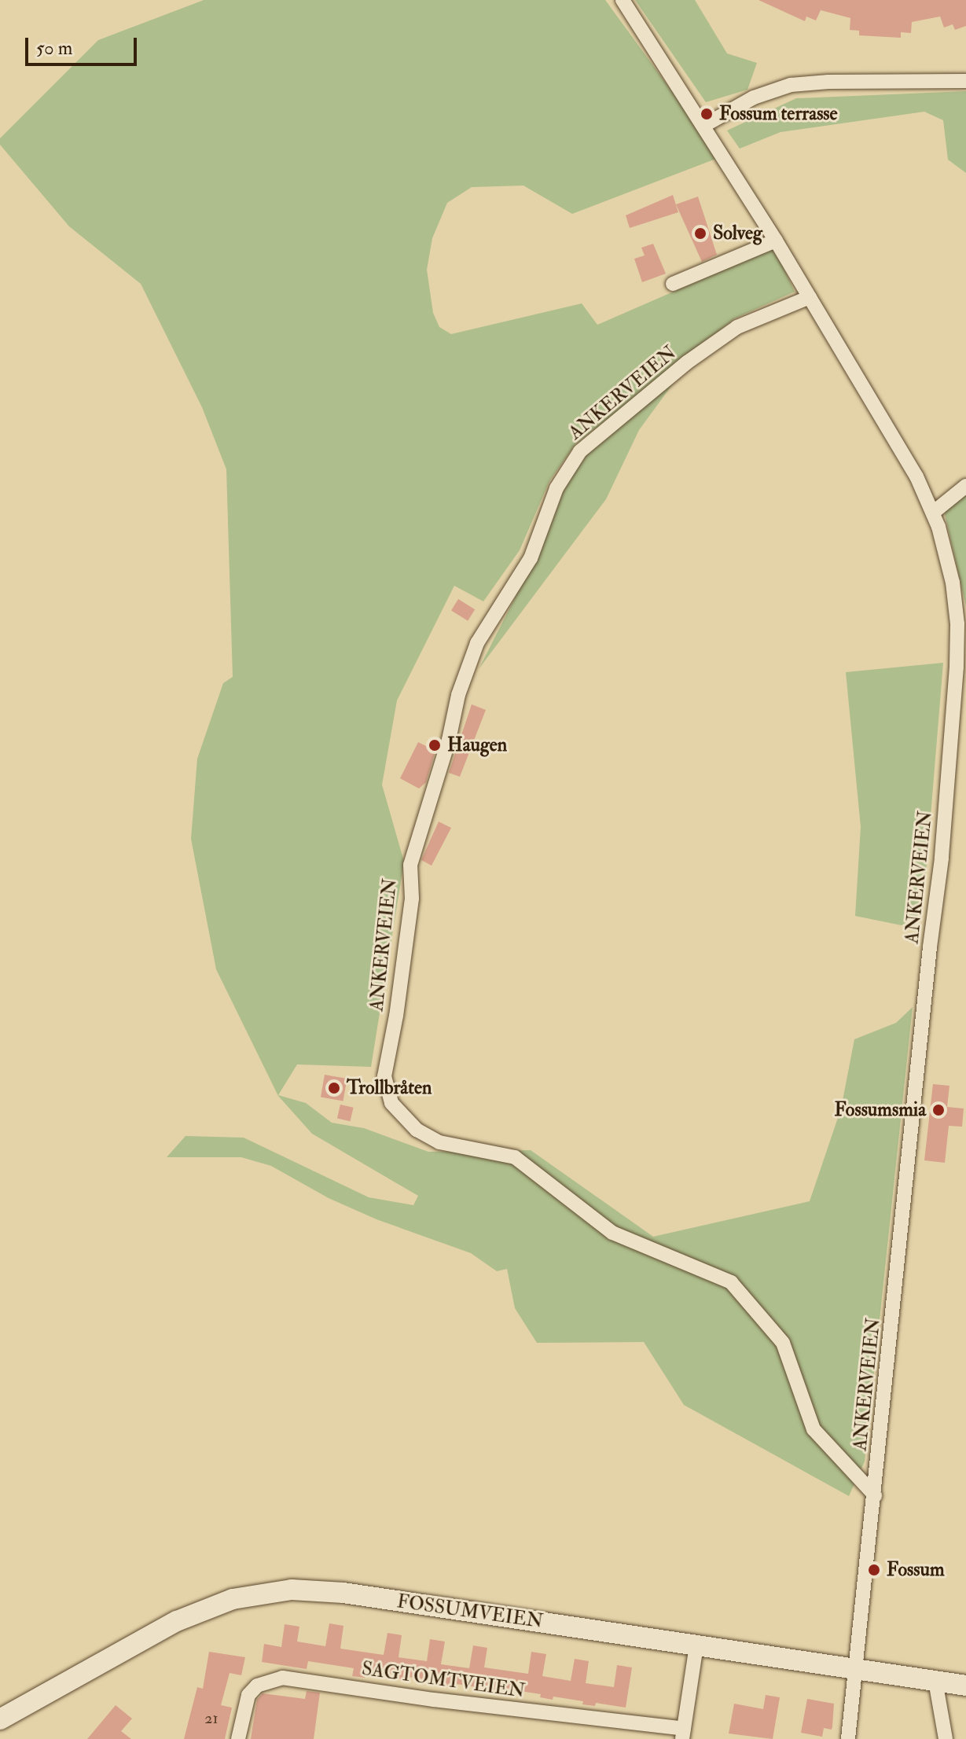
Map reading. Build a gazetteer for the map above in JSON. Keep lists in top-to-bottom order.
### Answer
{
  "streets": {
    "street": ["ANKERVEIEN", "FOSSUMVEIEN", "SAGTOMTVEIEN"]
  },
  "crossings": [
    ["ANKERVEIEN", "FOSSUMVEIEN"]
  ],
  "places": [
    "Fossum terrasse",
    "Solveg",
    "Haugen",
    "Trollbråten",
    "Fossumsmia",
    "Fossum"
  ],
  "house_numbers": ["21"],
  "scale_bar": "50 m"
}
